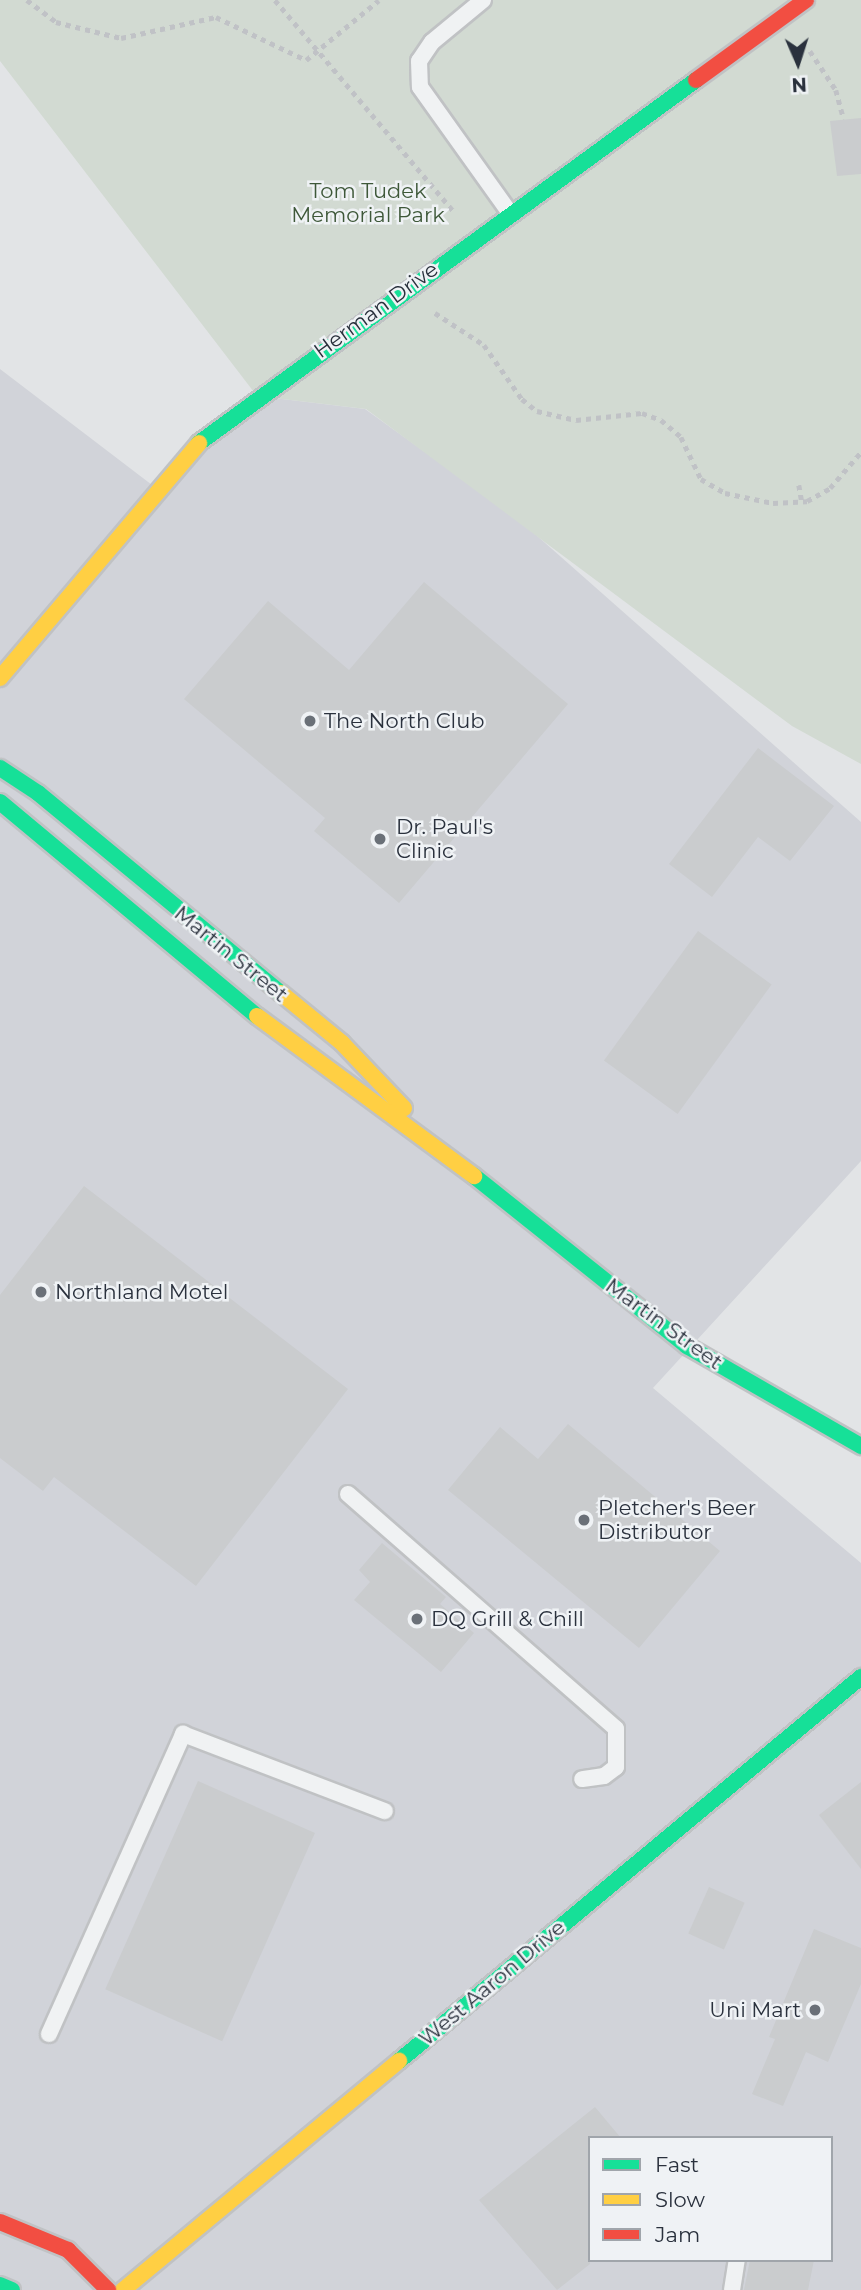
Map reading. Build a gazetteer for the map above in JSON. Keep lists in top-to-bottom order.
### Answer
{
  "streets": {
    "street": ["Herman Drive", "Martin Street", "West Aaron Drive"]
  },
  "parks": ["Tom Tudek Memorial Park"],
  "places": [
    "The North Club",
    "Dr. Paul's Clinic",
    "Northland Motel",
    "Pletcher's Beer Distributor",
    "DQ Grill & Chill",
    "Uni Mart"
  ],
  "legend": ["Fast", "Slow", "Jam"],
  "north": "bottom"
}
